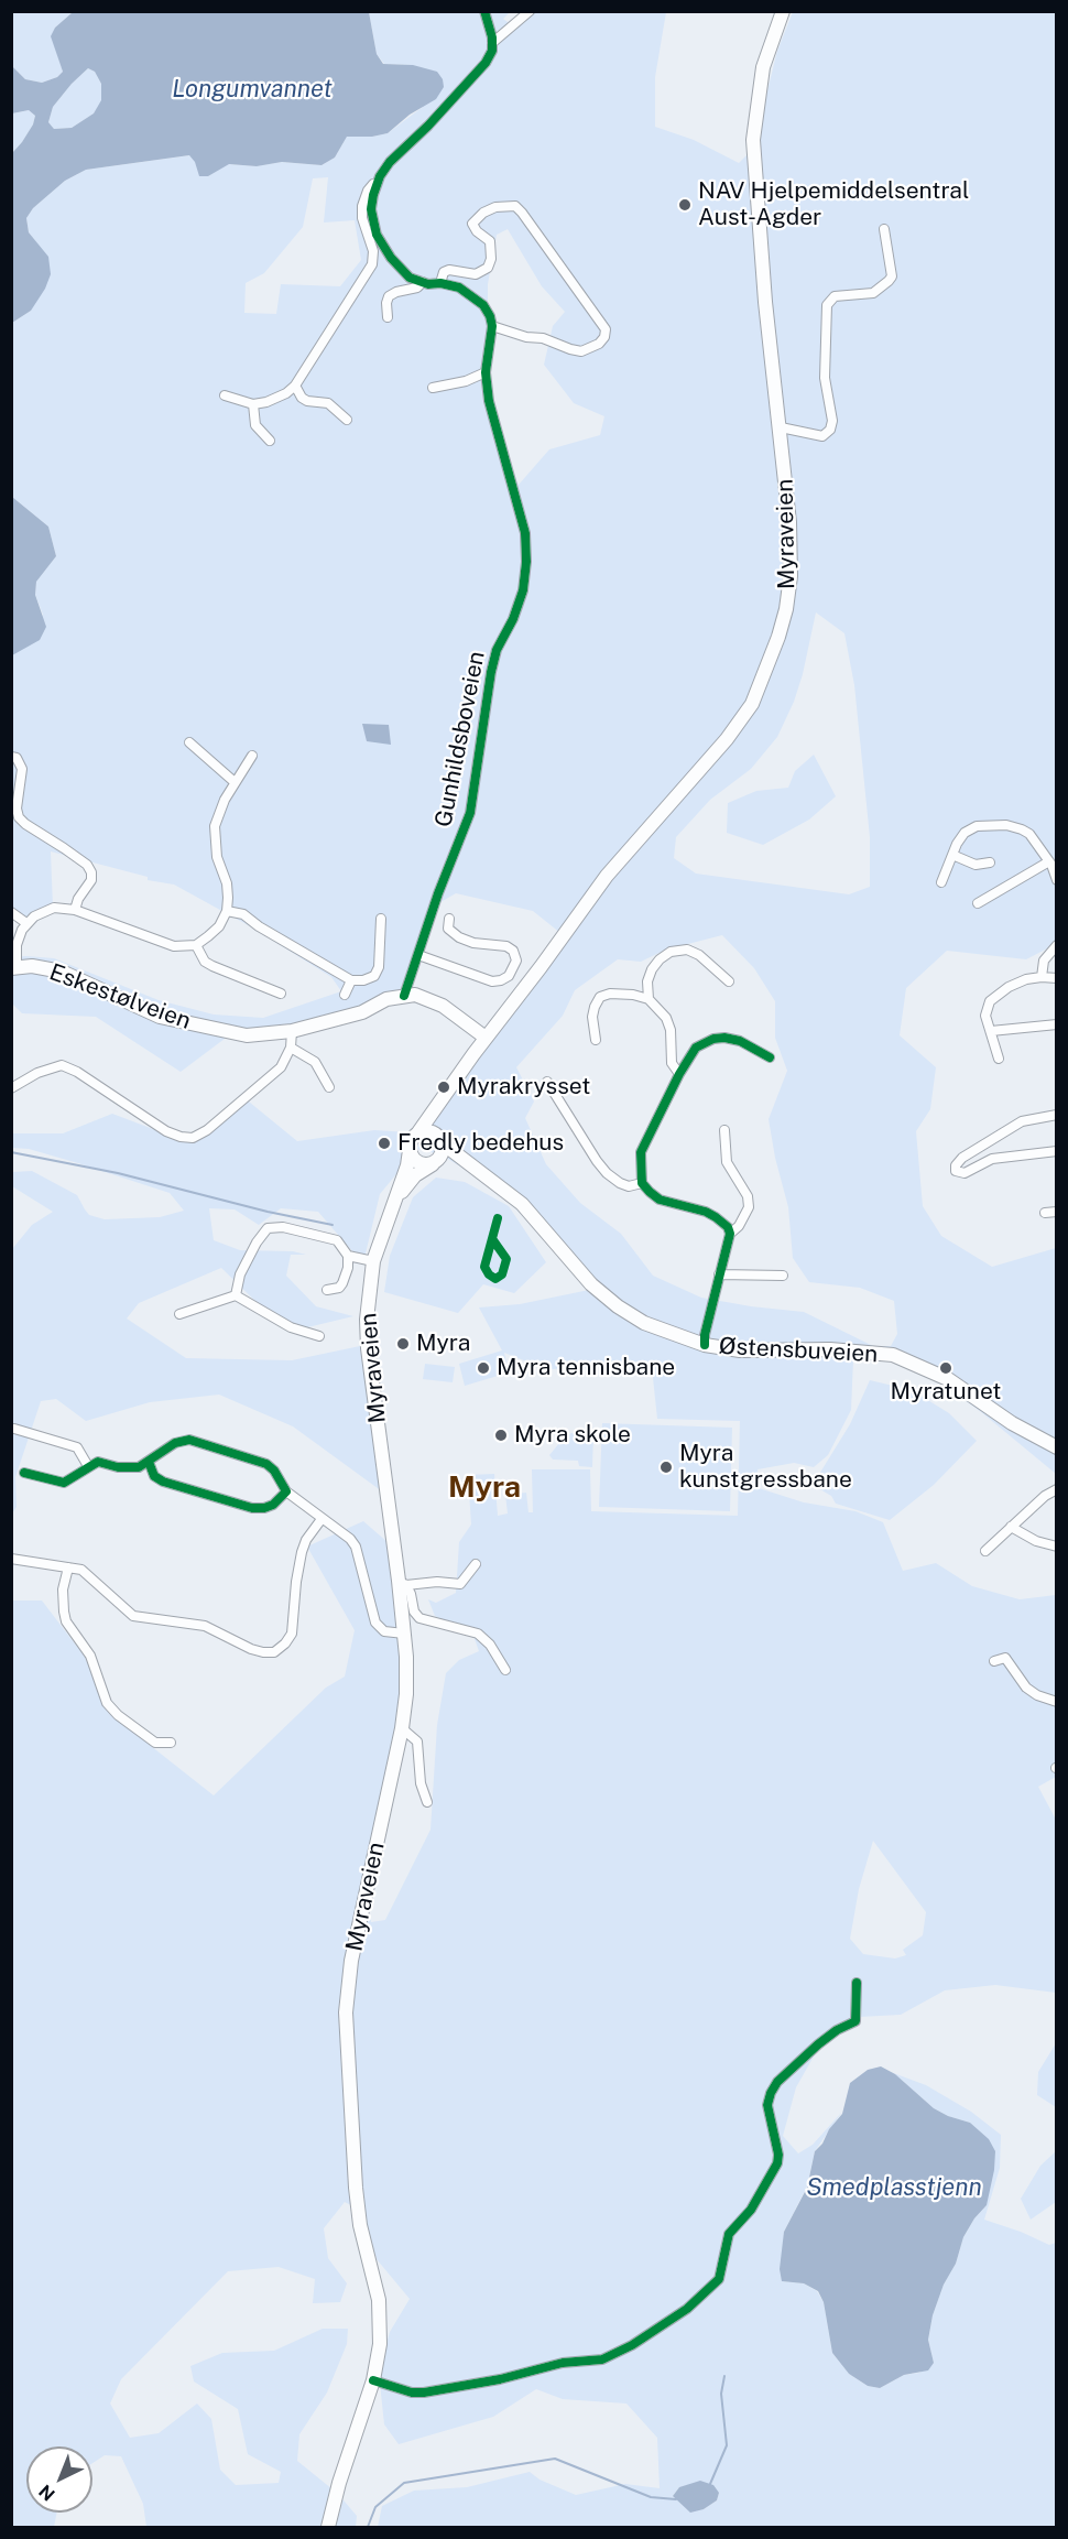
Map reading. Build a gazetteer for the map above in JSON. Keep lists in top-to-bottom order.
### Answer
{
  "streets": {
    "main road": ["Myraveien", "Eskestølveien", "Østensbuveien"],
    "street": ["Gunhildsboveien"]
  },
  "crossings": [
    ["Myraveien", "Østensbuveien"],
    ["Gunhildsboveien", "Eskestølveien"]
  ],
  "districts": ["Myra"],
  "water": ["Longumvannet", "Smedplasstjenn"],
  "places": [
    "NAV Hjelpemiddelsentral Aust-Agder",
    "Myrakrysset",
    "Fredly bedehus",
    "Myra",
    "Myra tennisbane",
    "Myratunet",
    "Myra skole",
    "Myra kunstgressbane"
  ],
  "north": "bottom left"
}
